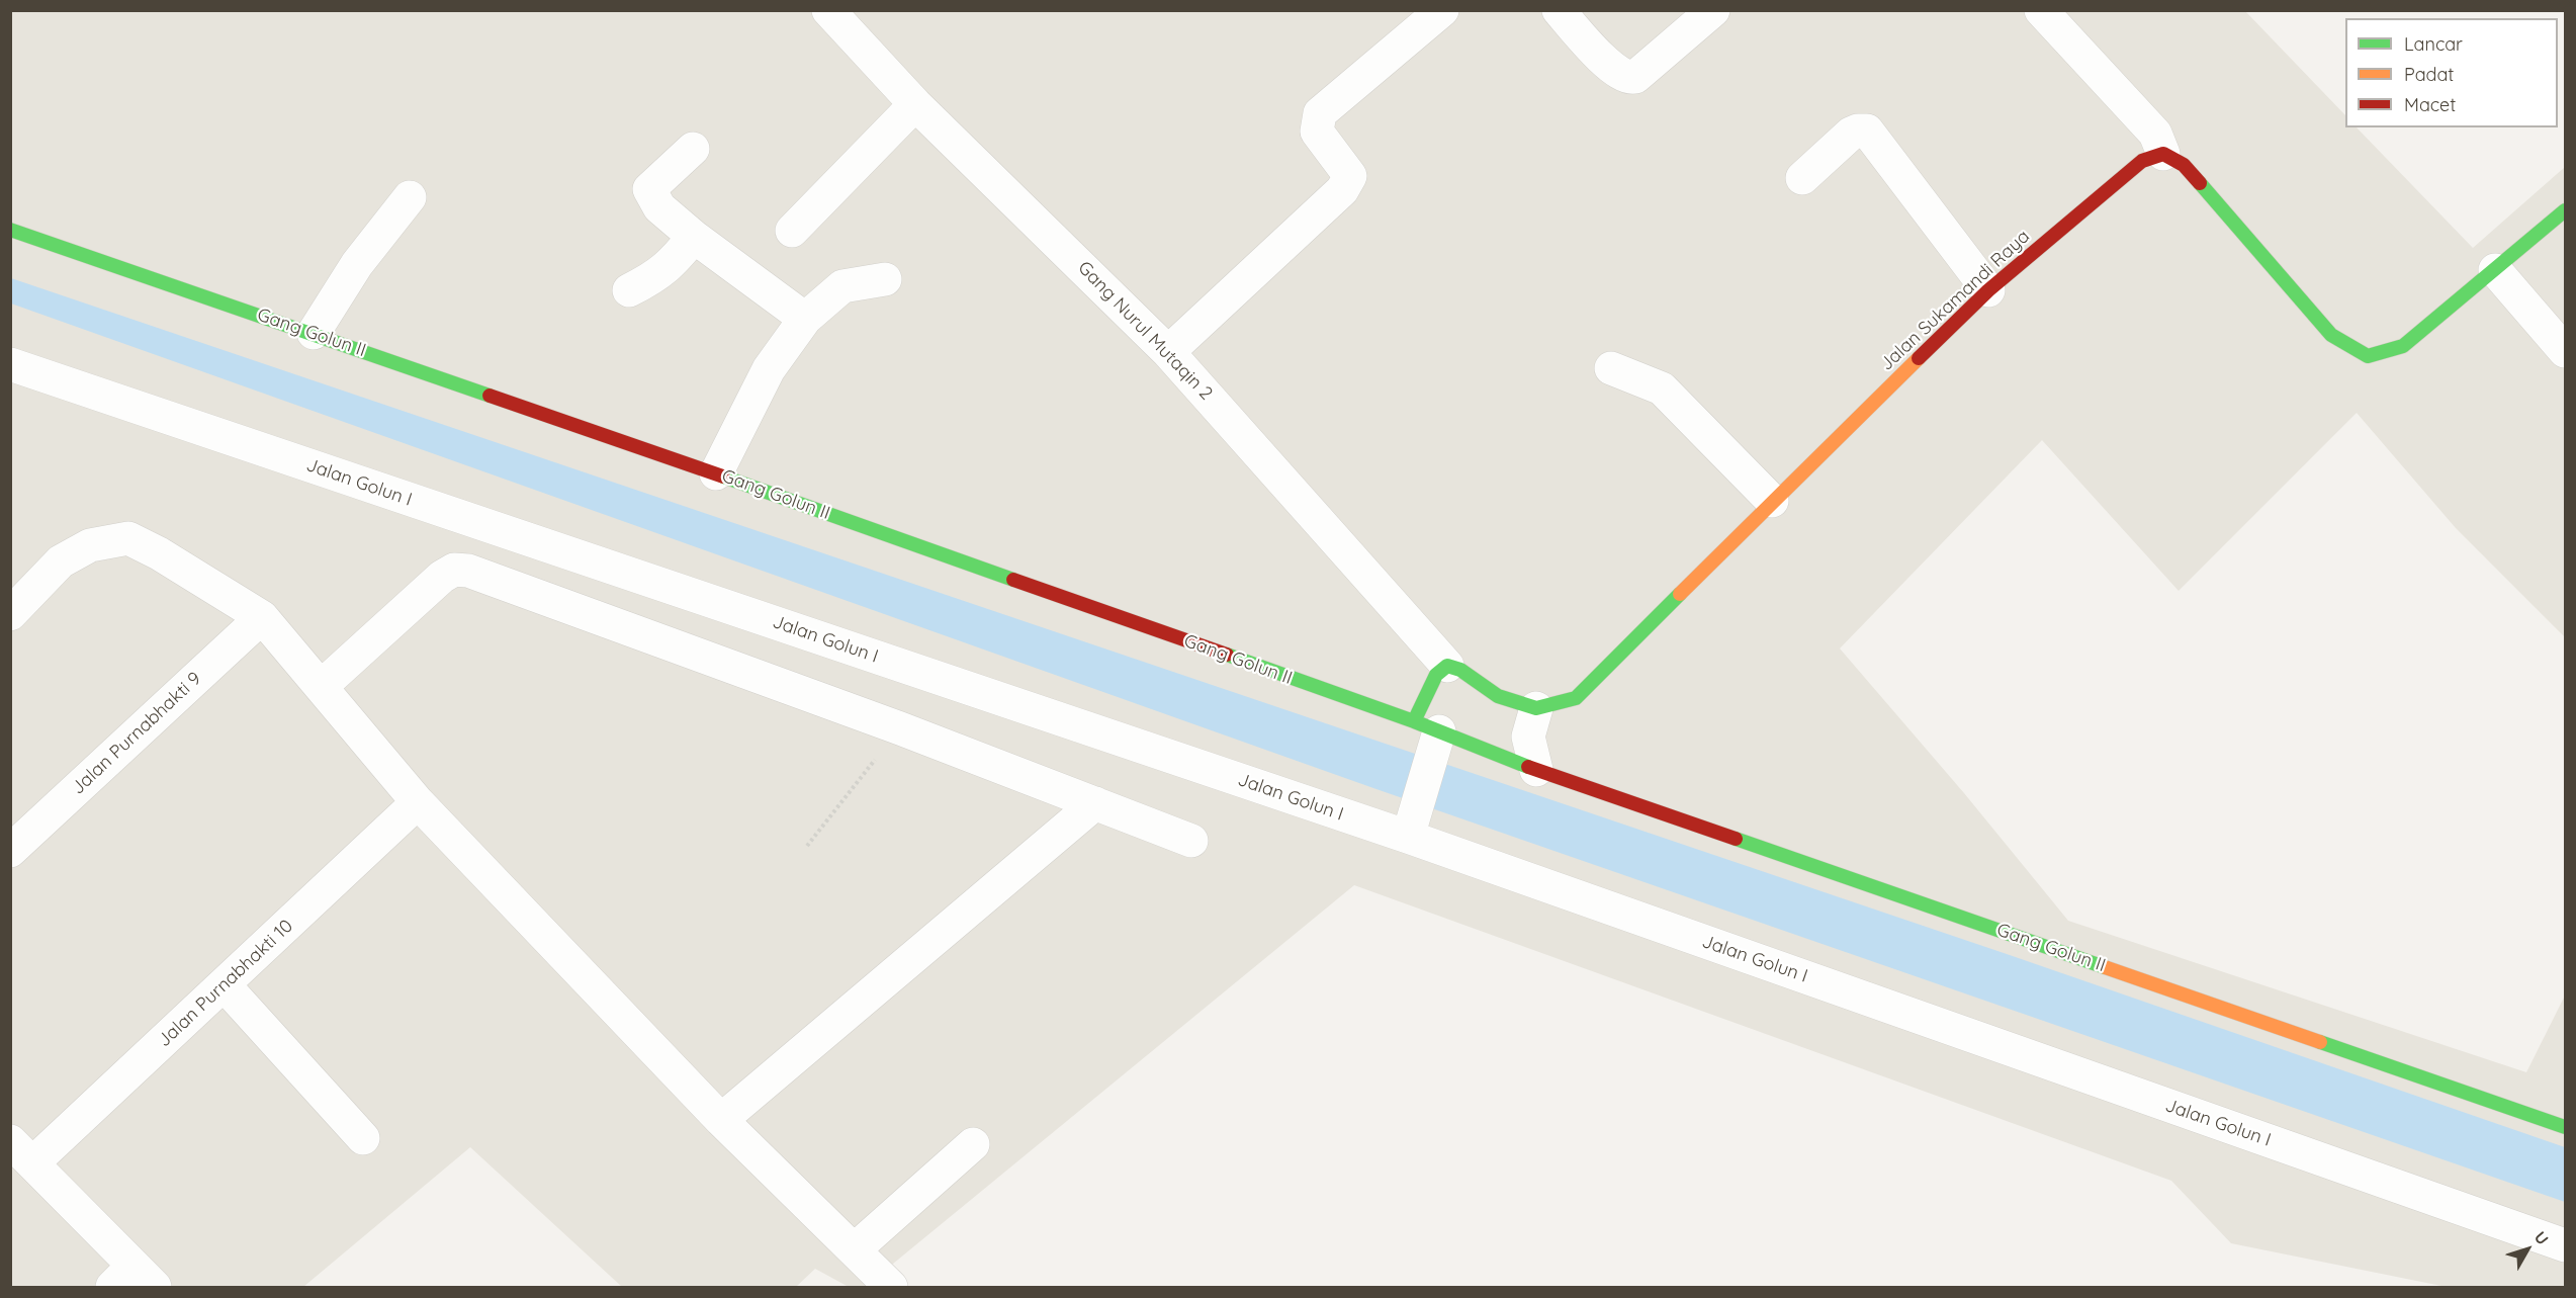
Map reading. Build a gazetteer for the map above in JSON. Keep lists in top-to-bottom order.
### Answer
{
  "streets": {
    "street": [
      "Jalan Sukamandi Raya",
      "Gang Nurul Mutaqin 2",
      "Gang Golun II",
      "Jalan Golun I",
      "Jalan Purnabhakti 9",
      "Jalan Purnabhakti 10"
    ]
  },
  "legend": ["Lancar", "Padat", "Macet"],
  "north": "top right"
}
